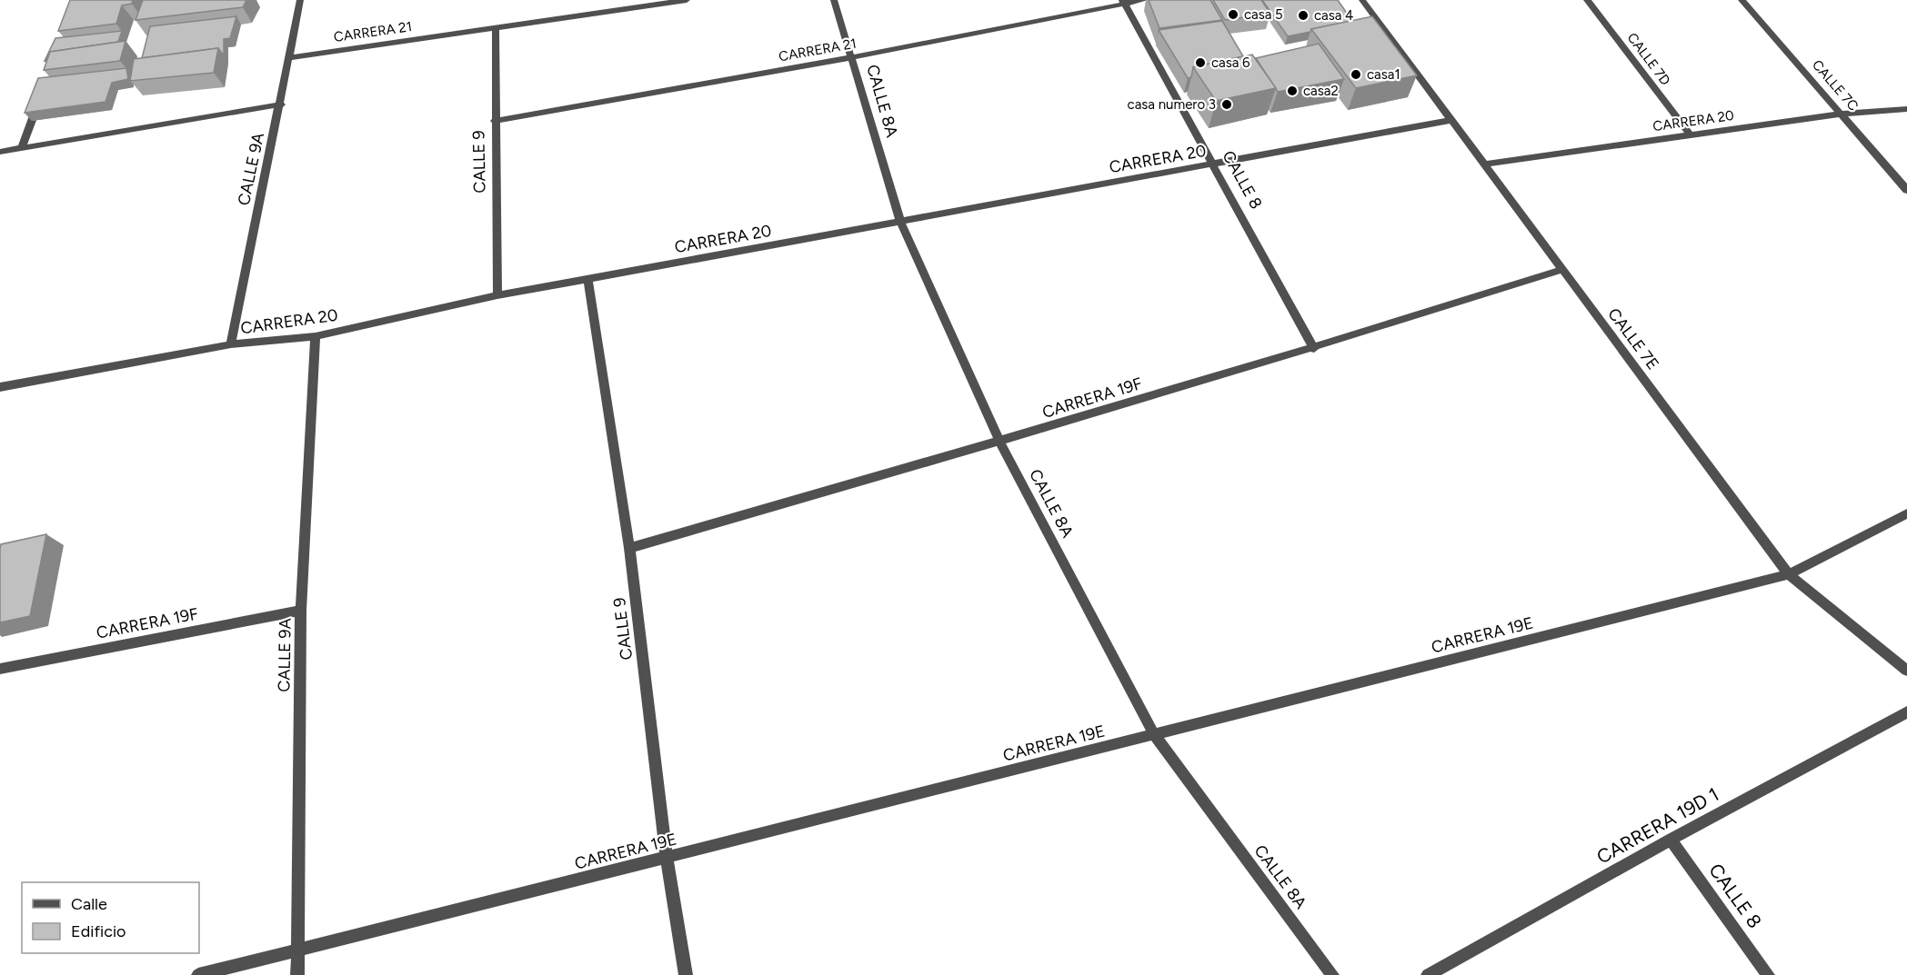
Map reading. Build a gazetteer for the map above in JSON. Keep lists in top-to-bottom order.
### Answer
{
  "streets": {
    "street": [
      "CARRERA 21",
      "CALLE 7D",
      "CALLE 7C",
      "CALLE 8A",
      "CARRERA 20",
      "CALLE 9",
      "CALLE 9A",
      "CALLE 8",
      "CALLE 7E",
      "CARRERA 19F",
      "CARRERA 19E",
      "CARRERA 19D 1"
    ]
  },
  "crossings": [
    ["CARRERA 21", "CALLE 8A"],
    ["CARRERA 21", "CALLE 9"],
    ["CARRERA 21", "CALLE 9A"],
    ["CARRERA 21", "CALLE 8"],
    ["CALLE 7D", "CARRERA 20"],
    ["CALLE 7C", "CARRERA 20"],
    ["CALLE 8A", "CARRERA 20"],
    ["CALLE 8A", "CARRERA 19F"],
    ["CALLE 8A", "CARRERA 19E"],
    ["CARRERA 20", "CALLE 9"],
    ["CARRERA 20", "CALLE 9A"],
    ["CARRERA 20", "CALLE 8"],
    ["CARRERA 20", "CALLE 7E"],
    ["CALLE 9", "CARRERA 19F"],
    ["CALLE 9", "CARRERA 19E"],
    ["CALLE 9A", "CARRERA 19F"],
    ["CALLE 9A", "CARRERA 19E"],
    ["CALLE 8", "CARRERA 19F"],
    ["CALLE 8", "CARRERA 19D 1"],
    ["CALLE 7E", "CARRERA 19F"],
    ["CALLE 7E", "CARRERA 19E"]
  ],
  "places": [
    "casa 5",
    "casa 4",
    "casa 6",
    "casa1",
    "casa2",
    "casa numero 3"
  ],
  "legend": ["Calle", "Edificio"]
}
